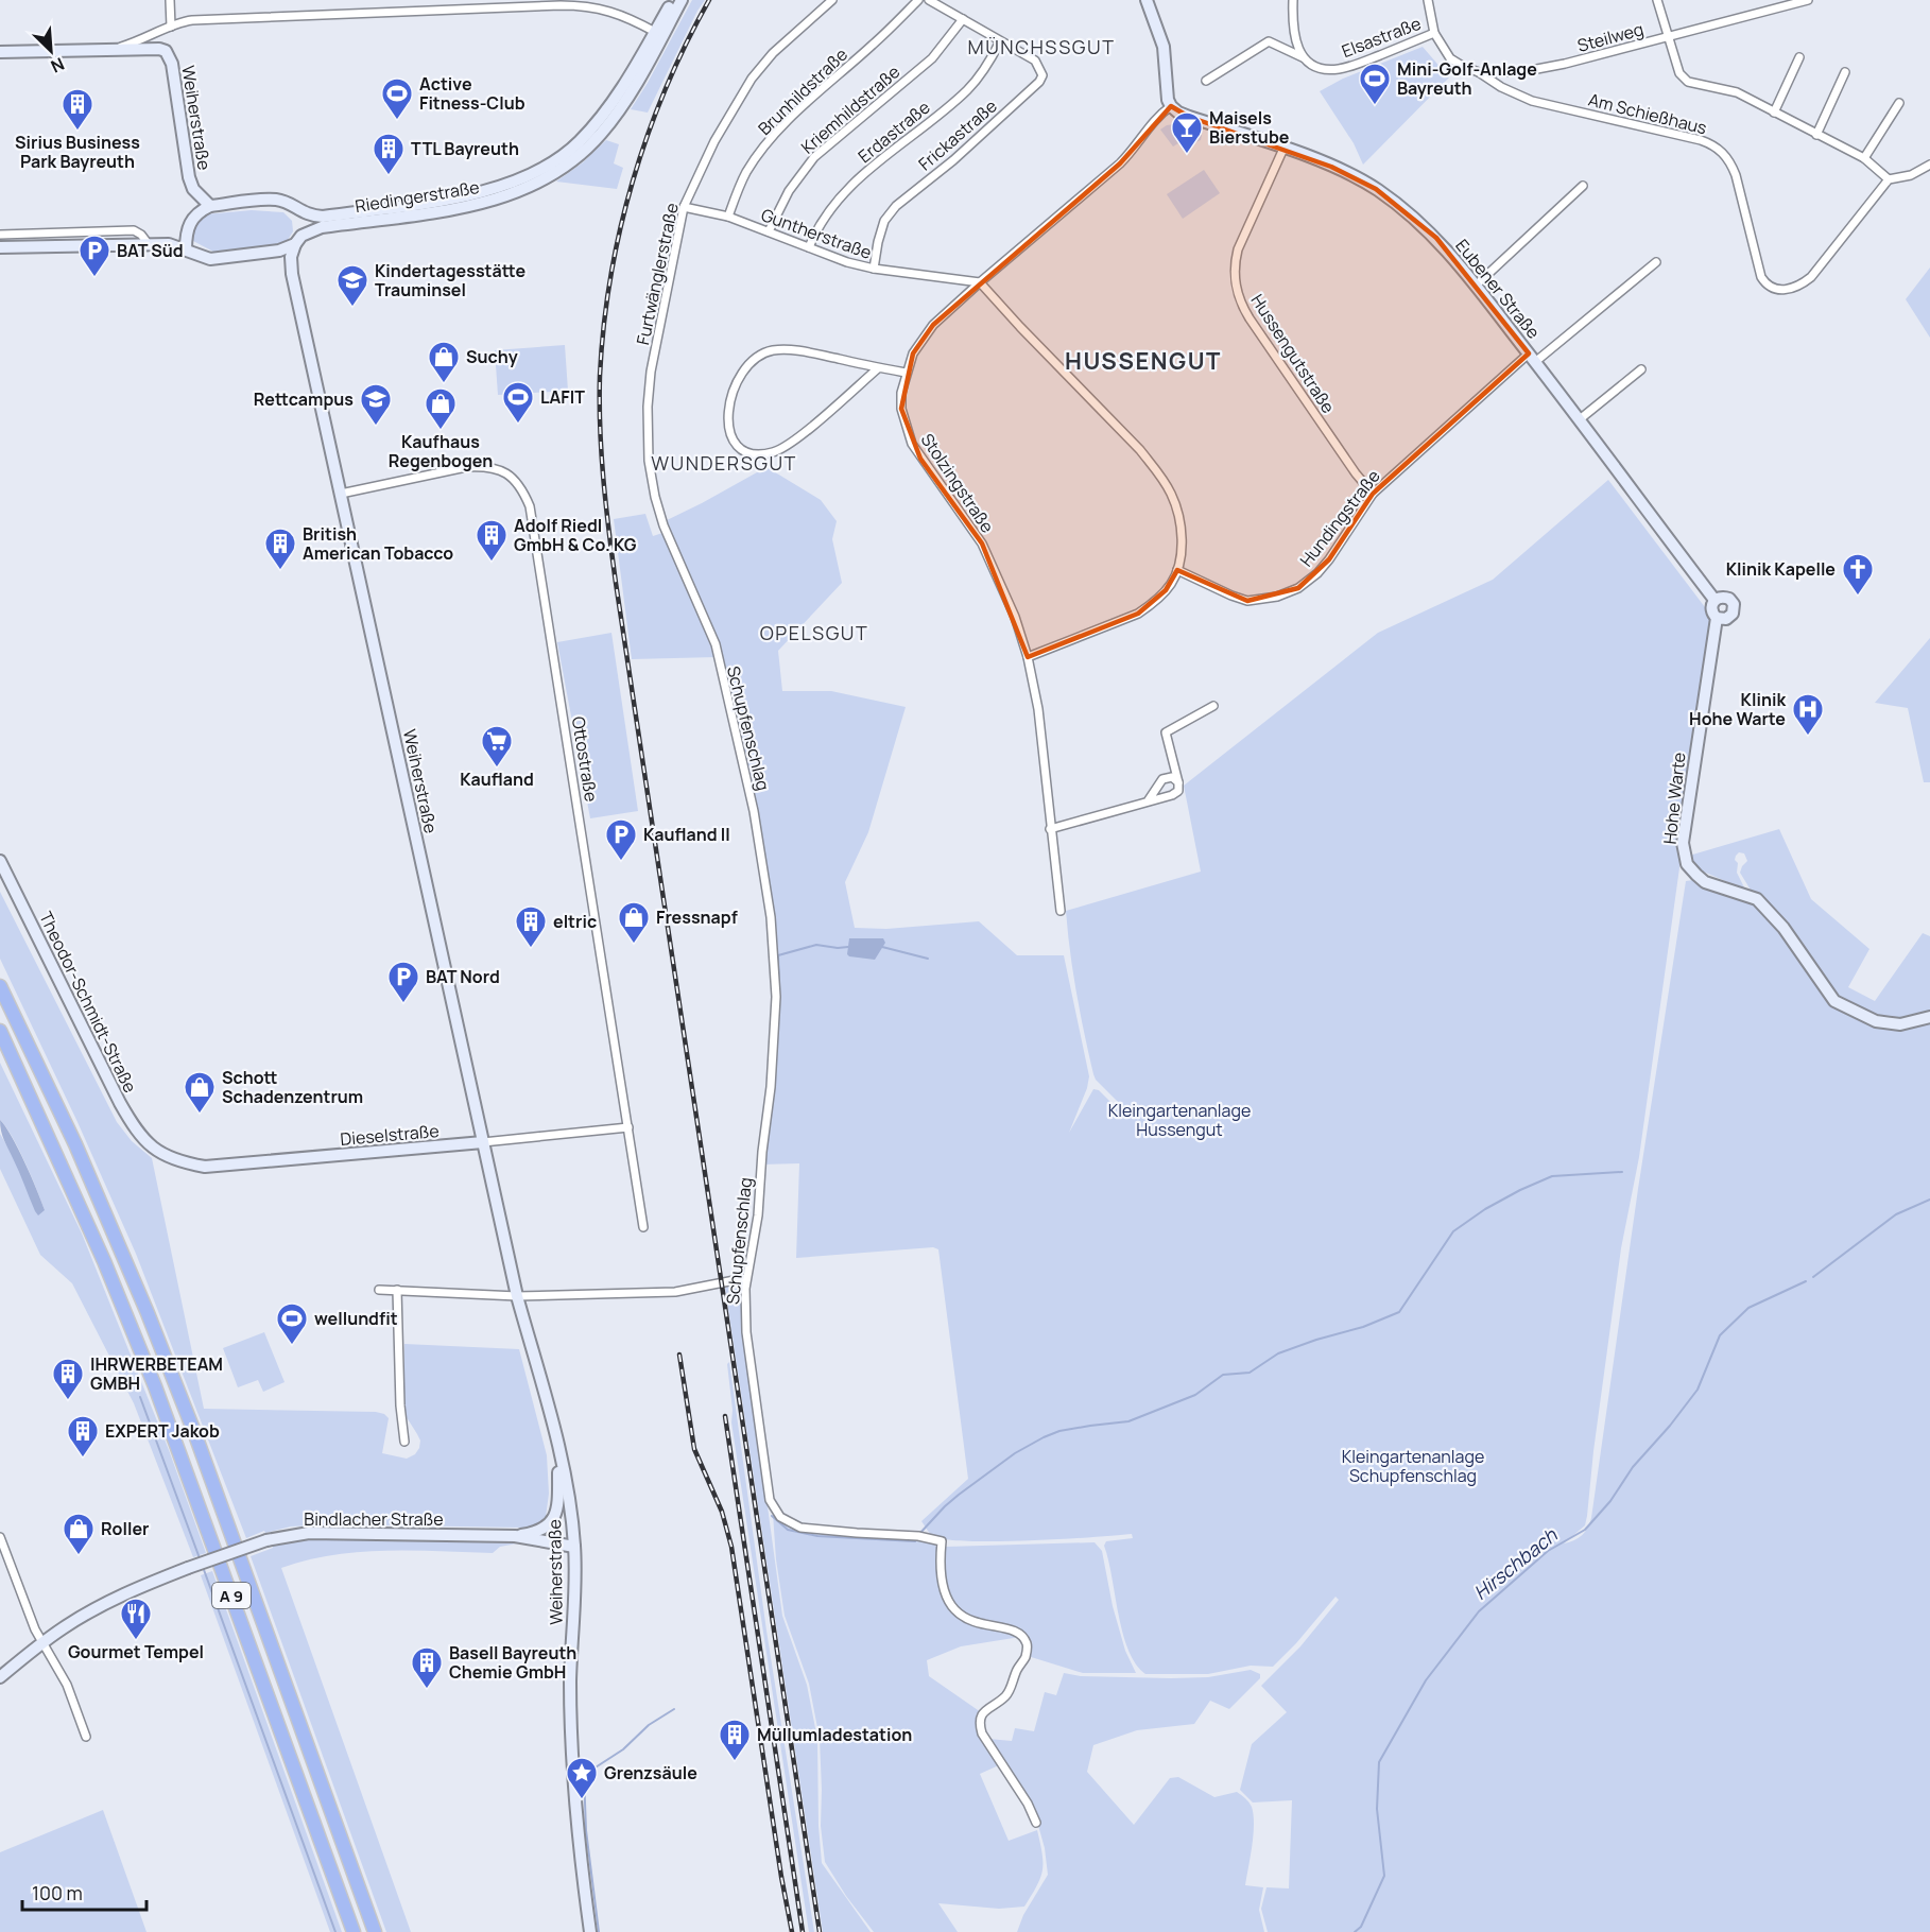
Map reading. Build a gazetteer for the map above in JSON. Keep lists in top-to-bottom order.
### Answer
{
  "streets": {
    "highway": ["A 9"],
    "street": [
      "Elsastraße",
      "Steilweg",
      "Brunhildstraße",
      "Kriemhildstraße",
      "Am Schießhaus",
      "Weiherstraße",
      "Erdastraße",
      "Frickastraße",
      "Riedingerstraße",
      "Guntherstraße",
      "Furtwänglerstraße",
      "Eubener Straße",
      "Hussengutstraße",
      "Stolzingstraße",
      "Hundingstraße",
      "Schupfenschlag",
      "Ottostraße",
      "Hohe Warte",
      "Theodor-Schmidt-Straße",
      "Dieselstraße",
      "Bindlacher Straße"
    ]
  },
  "crossings": [
    ["Elsastraße", "Steilweg"],
    ["Steilweg", "Am Schießhaus"],
    ["Brunhildstraße", "Guntherstraße"],
    ["Kriemhildstraße", "Guntherstraße"],
    ["Weiherstraße", "Riedingerstraße"],
    ["Weiherstraße", "Ottostraße"],
    ["Weiherstraße", "Dieselstraße"],
    ["Weiherstraße", "Bindlacher Straße"],
    ["Erdastraße", "Frickastraße"],
    ["Erdastraße", "Guntherstraße"],
    ["Frickastraße", "Guntherstraße"],
    ["Guntherstraße", "Furtwänglerstraße"],
    ["Guntherstraße", "Stolzingstraße"],
    ["Furtwänglerstraße", "Schupfenschlag"],
    ["Eubener Straße", "Hussengutstraße"],
    ["Eubener Straße", "Stolzingstraße"],
    ["Eubener Straße", "Hundingstraße"],
    ["Eubener Straße", "Hohe Warte"],
    ["Hussengutstraße", "Hundingstraße"],
    ["Ottostraße", "Dieselstraße"],
    ["Theodor-Schmidt-Straße", "Dieselstraße"]
  ],
  "districts": [
    "MÜNCHSSGUT",
    "HUSSENGUT",
    "WUNDERSGUT",
    "OPELSGUT"
  ],
  "water": ["Hirschbach"],
  "parks": ["Kleingartenanlage Hussengut", "Kleingartenanlage Schupfenschlag"],
  "places": {
    "sports": [
      "Mini-Golf-Anlage Bayreuth",
      "Active Fitness-Club",
      "LAFIT",
      "wellundfit"
    ],
    "building": [
      "Sirius Business Park Bayreuth",
      "TTL Bayreuth",
      "Adolf Riedl GmbH & Co. KG",
      "British American Tobacco",
      "eltric",
      "IHRWERBETEAM GMBH",
      "EXPERT Jakob",
      "Basell Bayreuth Chemie GmbH",
      "Müllumladestation"
    ],
    "bar": ["Maisels Bierstube"],
    "parking": ["BAT Süd", "Kaufland II", "BAT Nord"],
    "school or university": ["Kindertagesstätte Trauminsel", "Rettcampus"],
    "shop": [
      "Suchy",
      "Kaufhaus Regenbogen",
      "Fressnapf",
      "Schott Schadenzentrum",
      "Roller"
    ],
    "church": ["Klinik Kapelle"],
    "hospital": ["Klinik Hohe Warte"],
    "supermarket": ["Kaufland"],
    "restaurant": ["Gourmet Tempel"],
    "place": ["Grenzsäule"]
  },
  "scale_bar": "100 m",
  "north": "bottom right"
}
